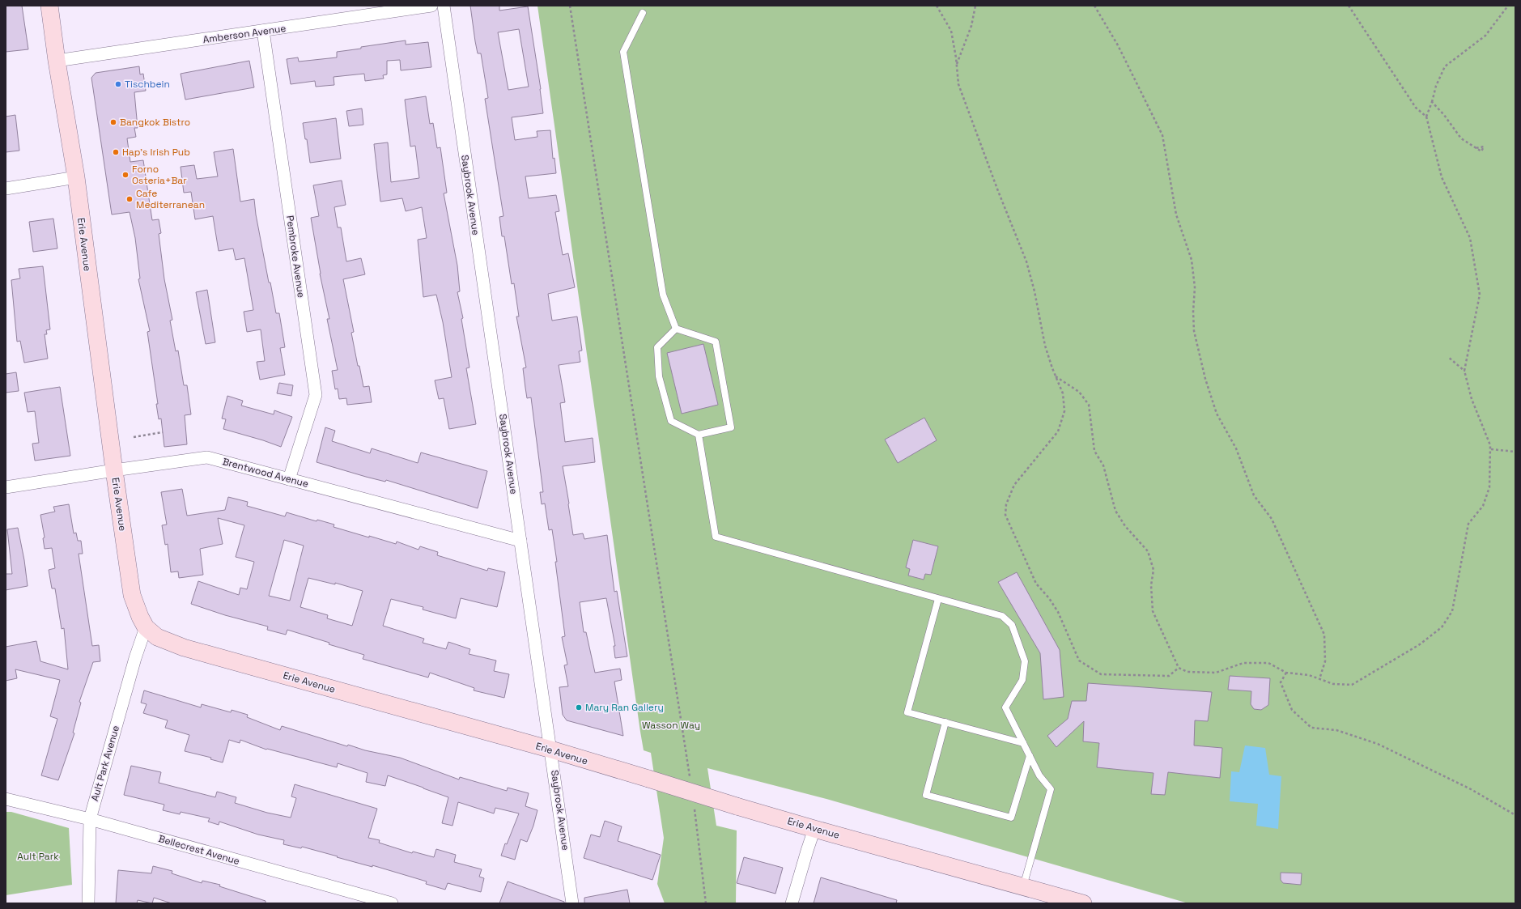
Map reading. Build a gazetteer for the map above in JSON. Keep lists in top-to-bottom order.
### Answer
{
  "streets": {
    "street": [
      "Amberson Avenue",
      "Saybrook Avenue",
      "Erie Avenue",
      "Pembroke Avenue",
      "Brentwood Avenue",
      "Ault Park Avenue",
      "Bellecrest Avenue"
    ]
  },
  "crossings": [
    ["Amberson Avenue", "Erie Avenue"],
    ["Amberson Avenue", "Pembroke Avenue"],
    ["Saybrook Avenue", "Erie Avenue"],
    ["Saybrook Avenue", "Brentwood Avenue"],
    ["Erie Avenue", "Brentwood Avenue"],
    ["Erie Avenue", "Ault Park Avenue"],
    ["Pembroke Avenue", "Brentwood Avenue"],
    ["Ault Park Avenue", "Bellecrest Avenue"]
  ],
  "parks": ["Wasson Way", "Ault Park"],
  "places": [
    "Tischbein",
    "Bangkok Bistro",
    "Hap's Irish Pub",
    "Forno Osteria+Bar",
    "Cafe Mediterranean",
    "Mary Ran Gallery"
  ]
}
